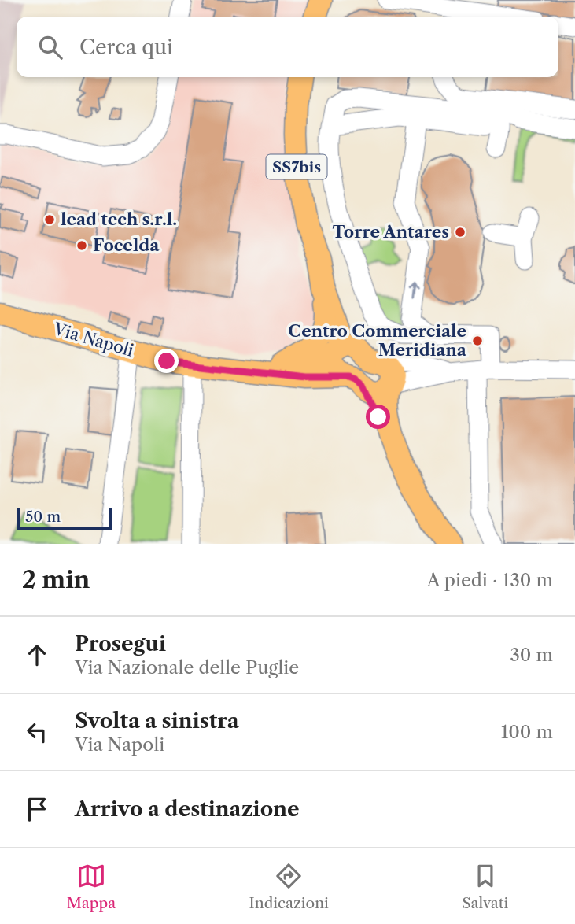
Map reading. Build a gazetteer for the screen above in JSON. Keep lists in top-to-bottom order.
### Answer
{
  "streets": {
    "main road": ["SS7bis", "Via Napoli"]
  },
  "crossings": [
    ["SS7bis", "Via Napoli"]
  ],
  "places": [
    "lead tech s.r.l.",
    "Torre Antares",
    "Focelda",
    "Centro Commerciale Meridiana"
  ],
  "scale_bar": "50 m",
  "page": {
    "search": "Cerca qui",
    "scale": "50 m",
    "heading": ["2 min", "A piedi · 130 m"],
    "list": [
      ["Prosegui", "Via Nazionale delle Puglie", "30 m"],
      ["Svolta a sinistra", "Via Napoli", "100 m"],
      "Arrivo a destinazione"
    ],
    "nav": ["Mappa", "Indicazioni", "Salvati"]
  }
}
